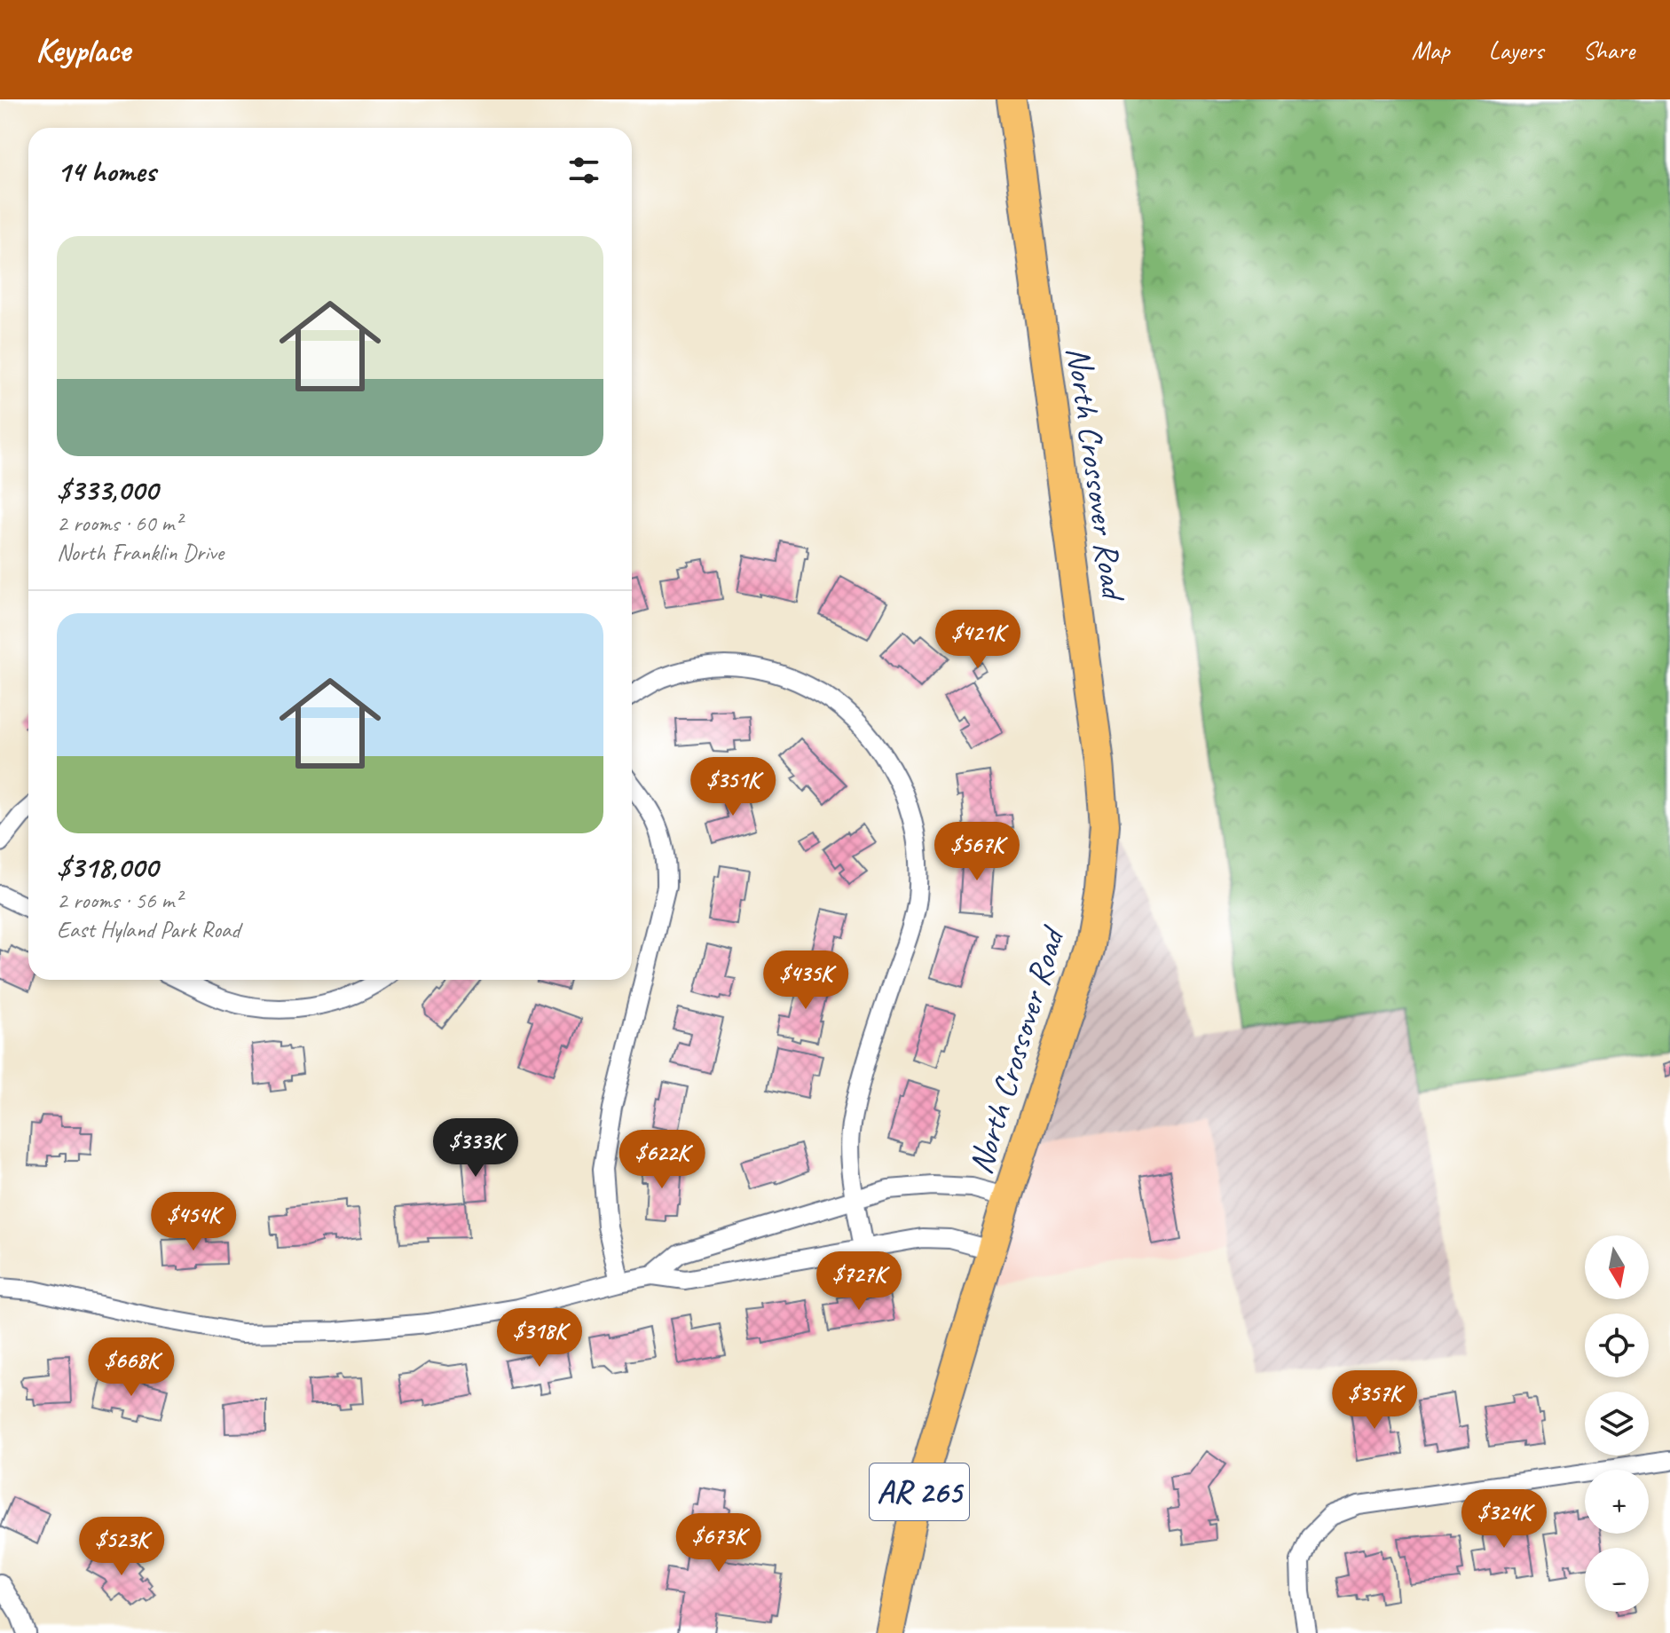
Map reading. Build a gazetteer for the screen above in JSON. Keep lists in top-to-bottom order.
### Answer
{
  "streets": {
    "main road": ["North Crossover Road", "AR 265"]
  },
  "north": "bottom",
  "page": {
    "header": "Keyplace",
    "nav": ["Map", "Layers", "Share"],
    "heading": "14 homes",
    "list": [
      {
        "name": "$333,000",
        "note": "2 rooms · 60 m² · North Franklin Drive"
      },
      {
        "name": "$318,000",
        "note": "2 rooms · 56 m² · East Hyland Park Road"
      }
    ],
    "price": [
      "$421K",
      "$351K",
      "$567K",
      "$435K",
      "$333K",
      "$622K",
      "$454K",
      "$727K",
      "$318K",
      "$668K",
      "$357K",
      "$324K",
      "$673K",
      "$523K"
    ],
    "map_buttons": ["+", "−"]
  }
}
